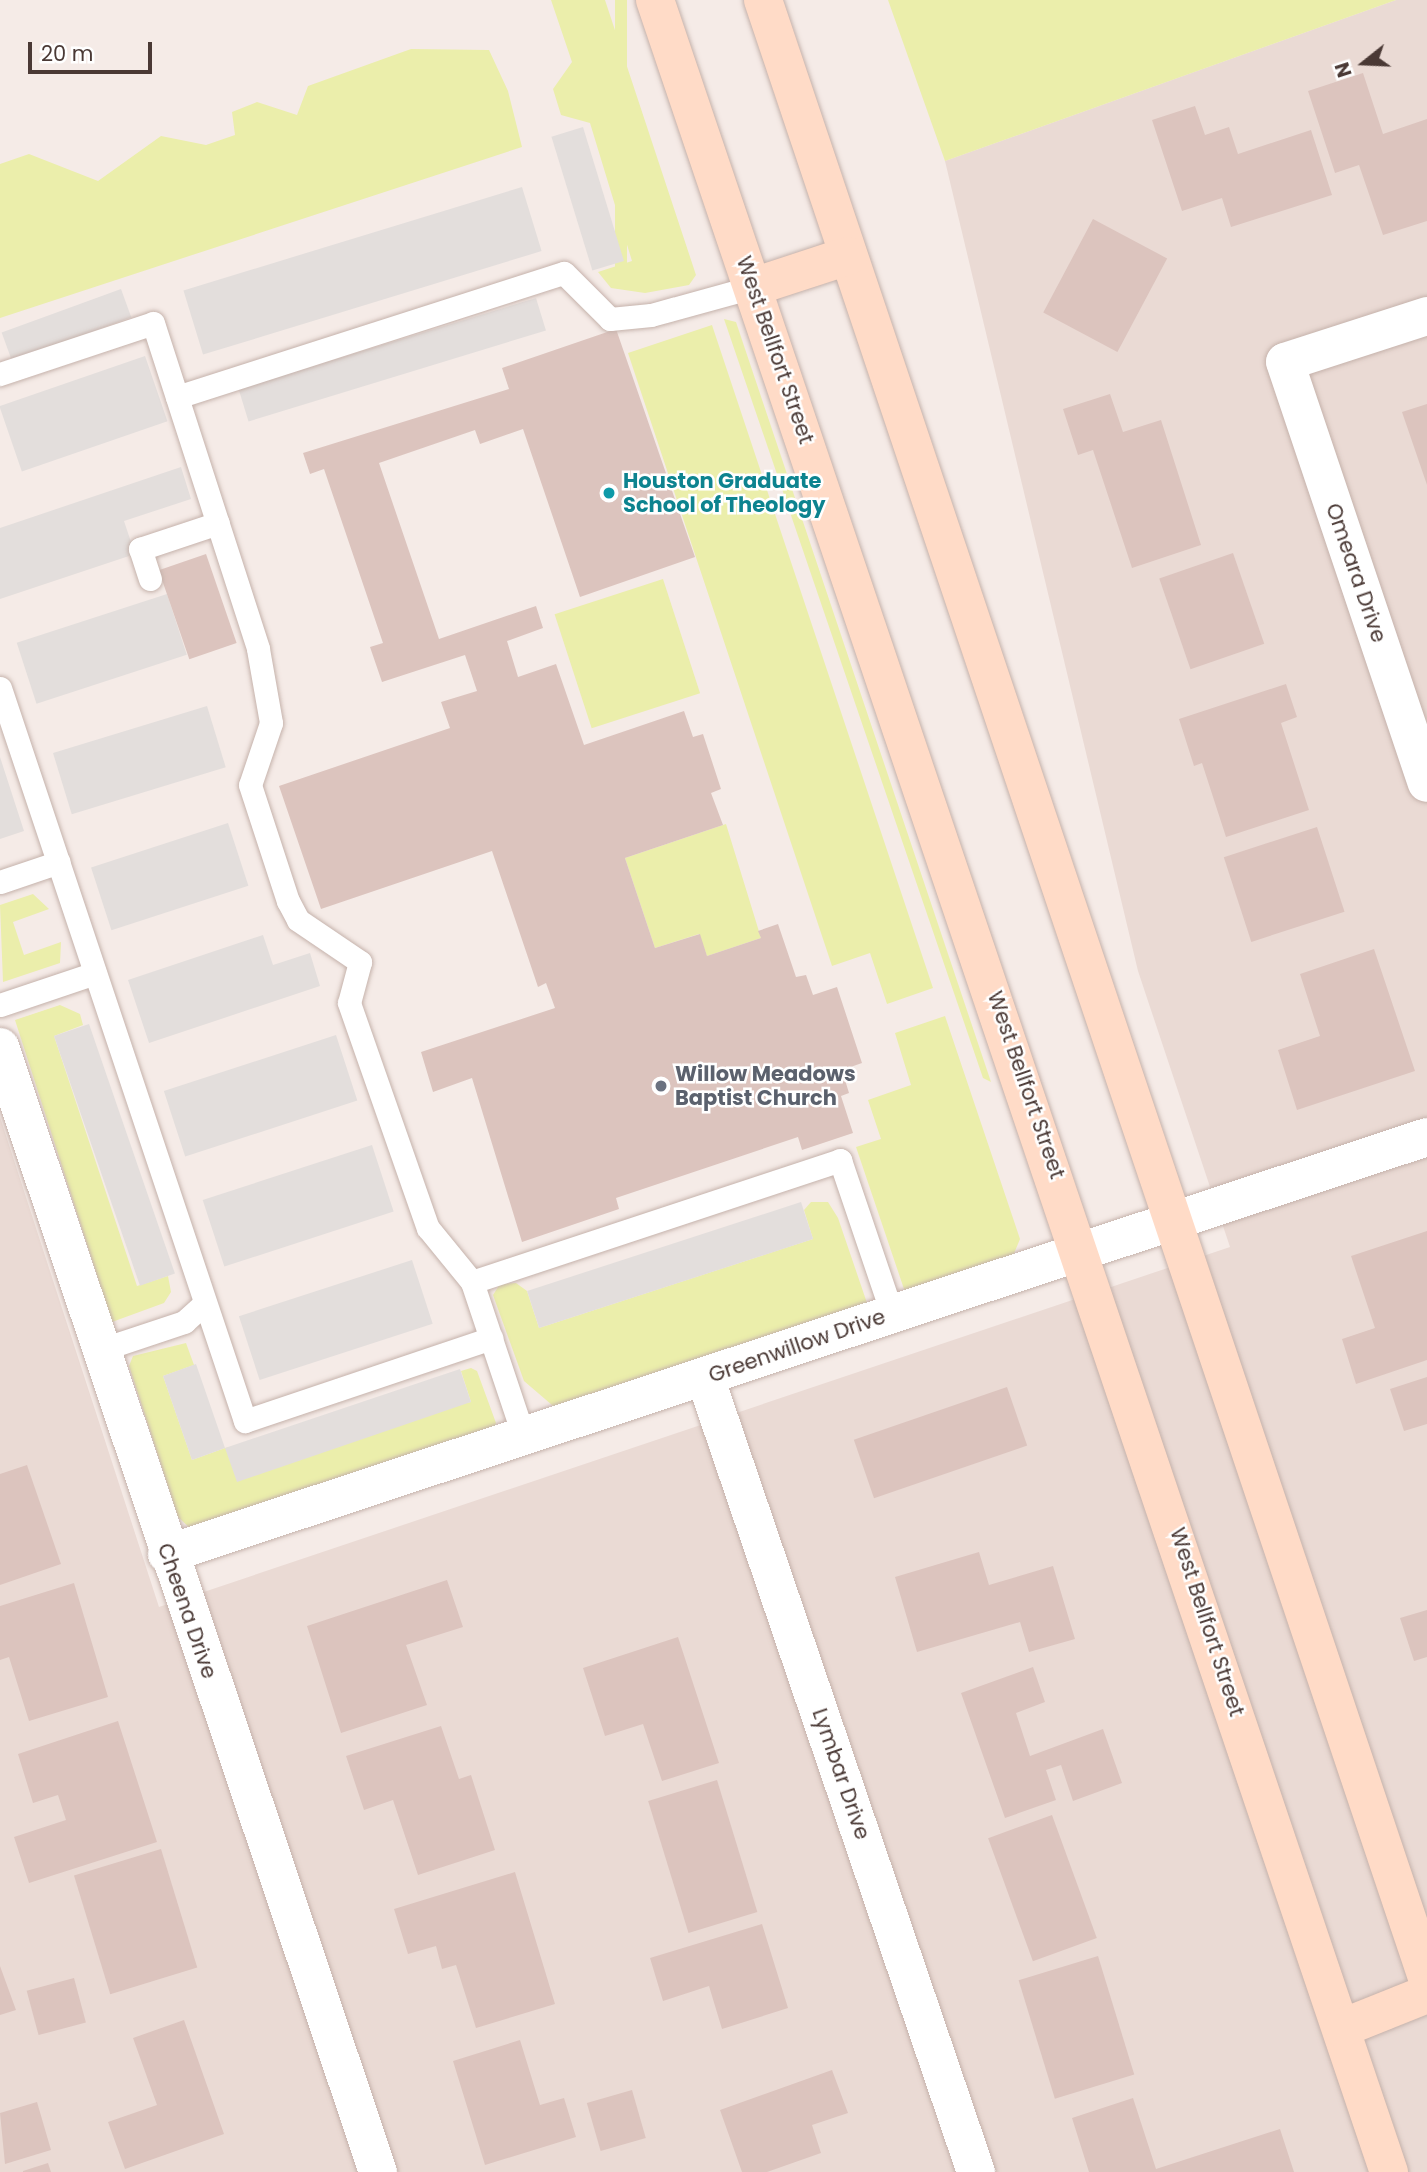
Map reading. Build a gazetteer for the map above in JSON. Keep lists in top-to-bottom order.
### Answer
{
  "streets": {
    "main road": ["West Bellfort Street"],
    "street": [
      "Omeara Drive",
      "Greenwillow Drive",
      "Cheena Drive",
      "Lymbar Drive"
    ]
  },
  "crossings": [
    ["West Bellfort Street", "Greenwillow Drive"],
    ["Greenwillow Drive", "Cheena Drive"],
    ["Greenwillow Drive", "Lymbar Drive"]
  ],
  "places": ["Houston Graduate School of Theology", "Willow Meadows Baptist Church"],
  "scale_bar": "20 m",
  "north": "left"
}
